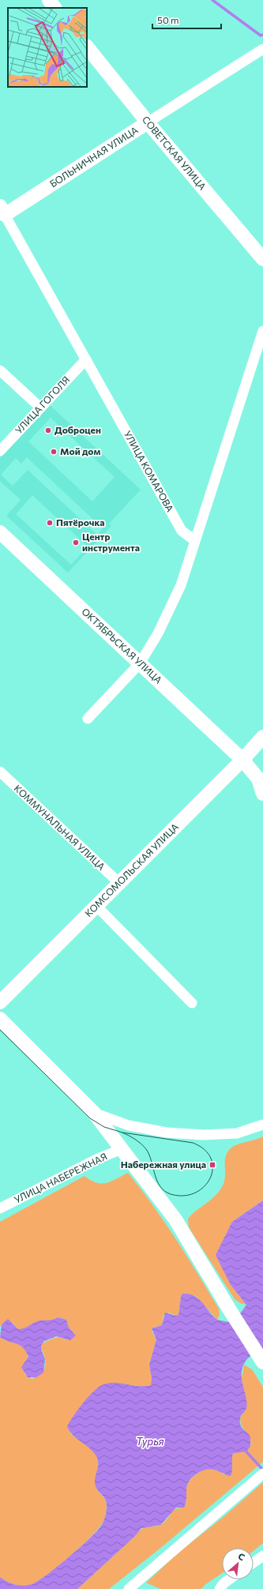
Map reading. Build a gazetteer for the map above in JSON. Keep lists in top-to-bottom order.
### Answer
{
  "streets": {
    "main road": [
      "СОВЕТСКАЯ УЛИЦА",
      "БОЛЬНИЧНАЯ УЛИЦА",
      "ОКТЯБРЬСКАЯ УЛИЦА",
      "КОМСОМОЛЬСКАЯ УЛИЦА"
    ],
    "street": [
      "УЛИЦА ГОГОЛЯ",
      "УЛИЦА КОМАРОВА",
      "КОММУНАЛЬНАЯ УЛИЦА",
      "УЛИЦА НАБЕРЕЖНАЯ"
    ]
  },
  "crossings": [
    ["СОВЕТСКАЯ УЛИЦА", "БОЛЬНИЧНАЯ УЛИЦА"],
    ["БОЛЬНИЧНАЯ УЛИЦА", "УЛИЦА КОМАРОВА"],
    ["УЛИЦА ГОГОЛЯ", "УЛИЦА КОМАРОВА"],
    ["ОКТЯБРЬСКАЯ УЛИЦА", "КОМСОМОЛЬСКАЯ УЛИЦА"],
    ["КОММУНАЛЬНАЯ УЛИЦА", "КОМСОМОЛЬСКАЯ УЛИЦА"]
  ],
  "water": ["Турья"],
  "places": {
    "other": [
      "Доброцен",
      "Мой дом",
      "Пятёрочка",
      "Центр инструмента"
    ],
    "transit": ["Набережная улица"]
  },
  "scale_bar": "50 m",
  "north": "top right"
}
